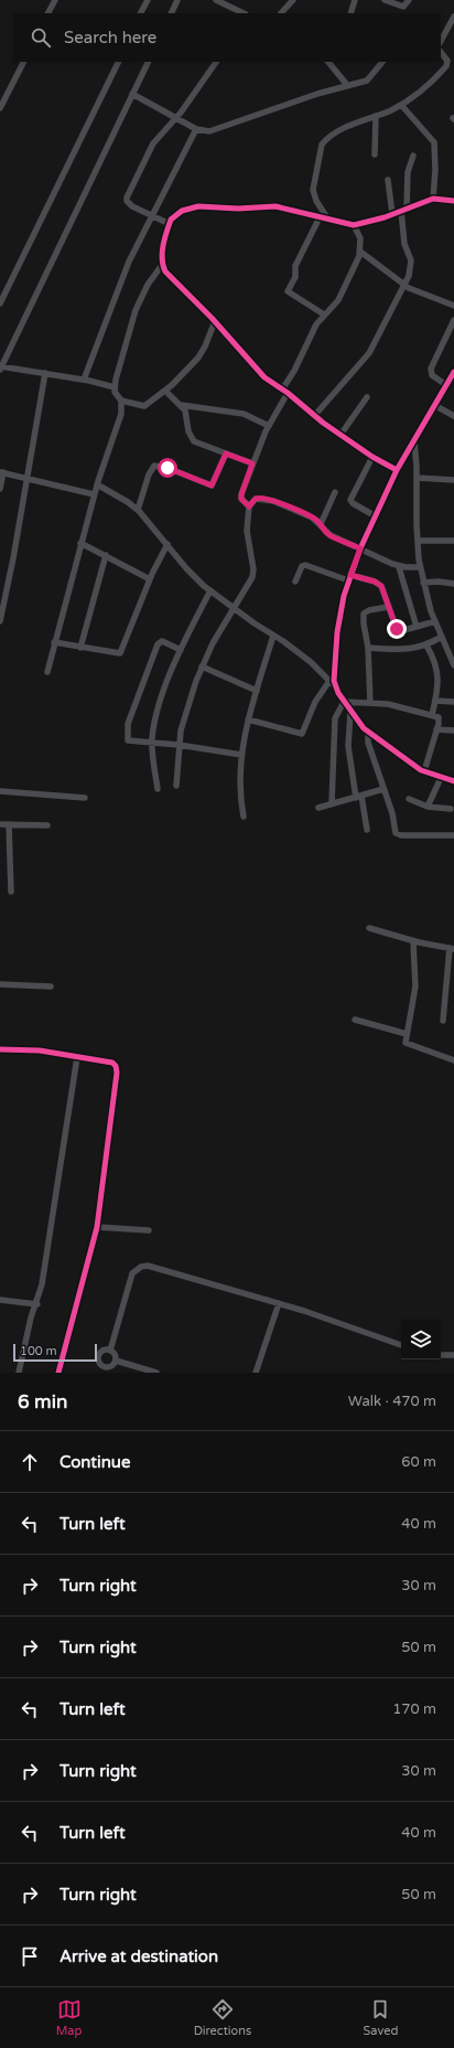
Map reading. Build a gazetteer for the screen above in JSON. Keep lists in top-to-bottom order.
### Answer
{
  "scale_bar": "100 m",
  "page": {
    "search": "Search here",
    "scale": "100 m",
    "heading": ["6 min", "Walk · 470 m"],
    "list": [
      ["Continue", "60 m"],
      ["Turn left", "40 m"],
      ["Turn right", "30 m"],
      ["Turn right", "50 m"],
      ["Turn left", "170 m"],
      ["Turn right", "30 m"],
      ["Turn left", "40 m"],
      ["Turn right", "50 m"],
      "Arrive at destination"
    ],
    "nav": ["Map", "Directions", "Saved"]
  }
}
